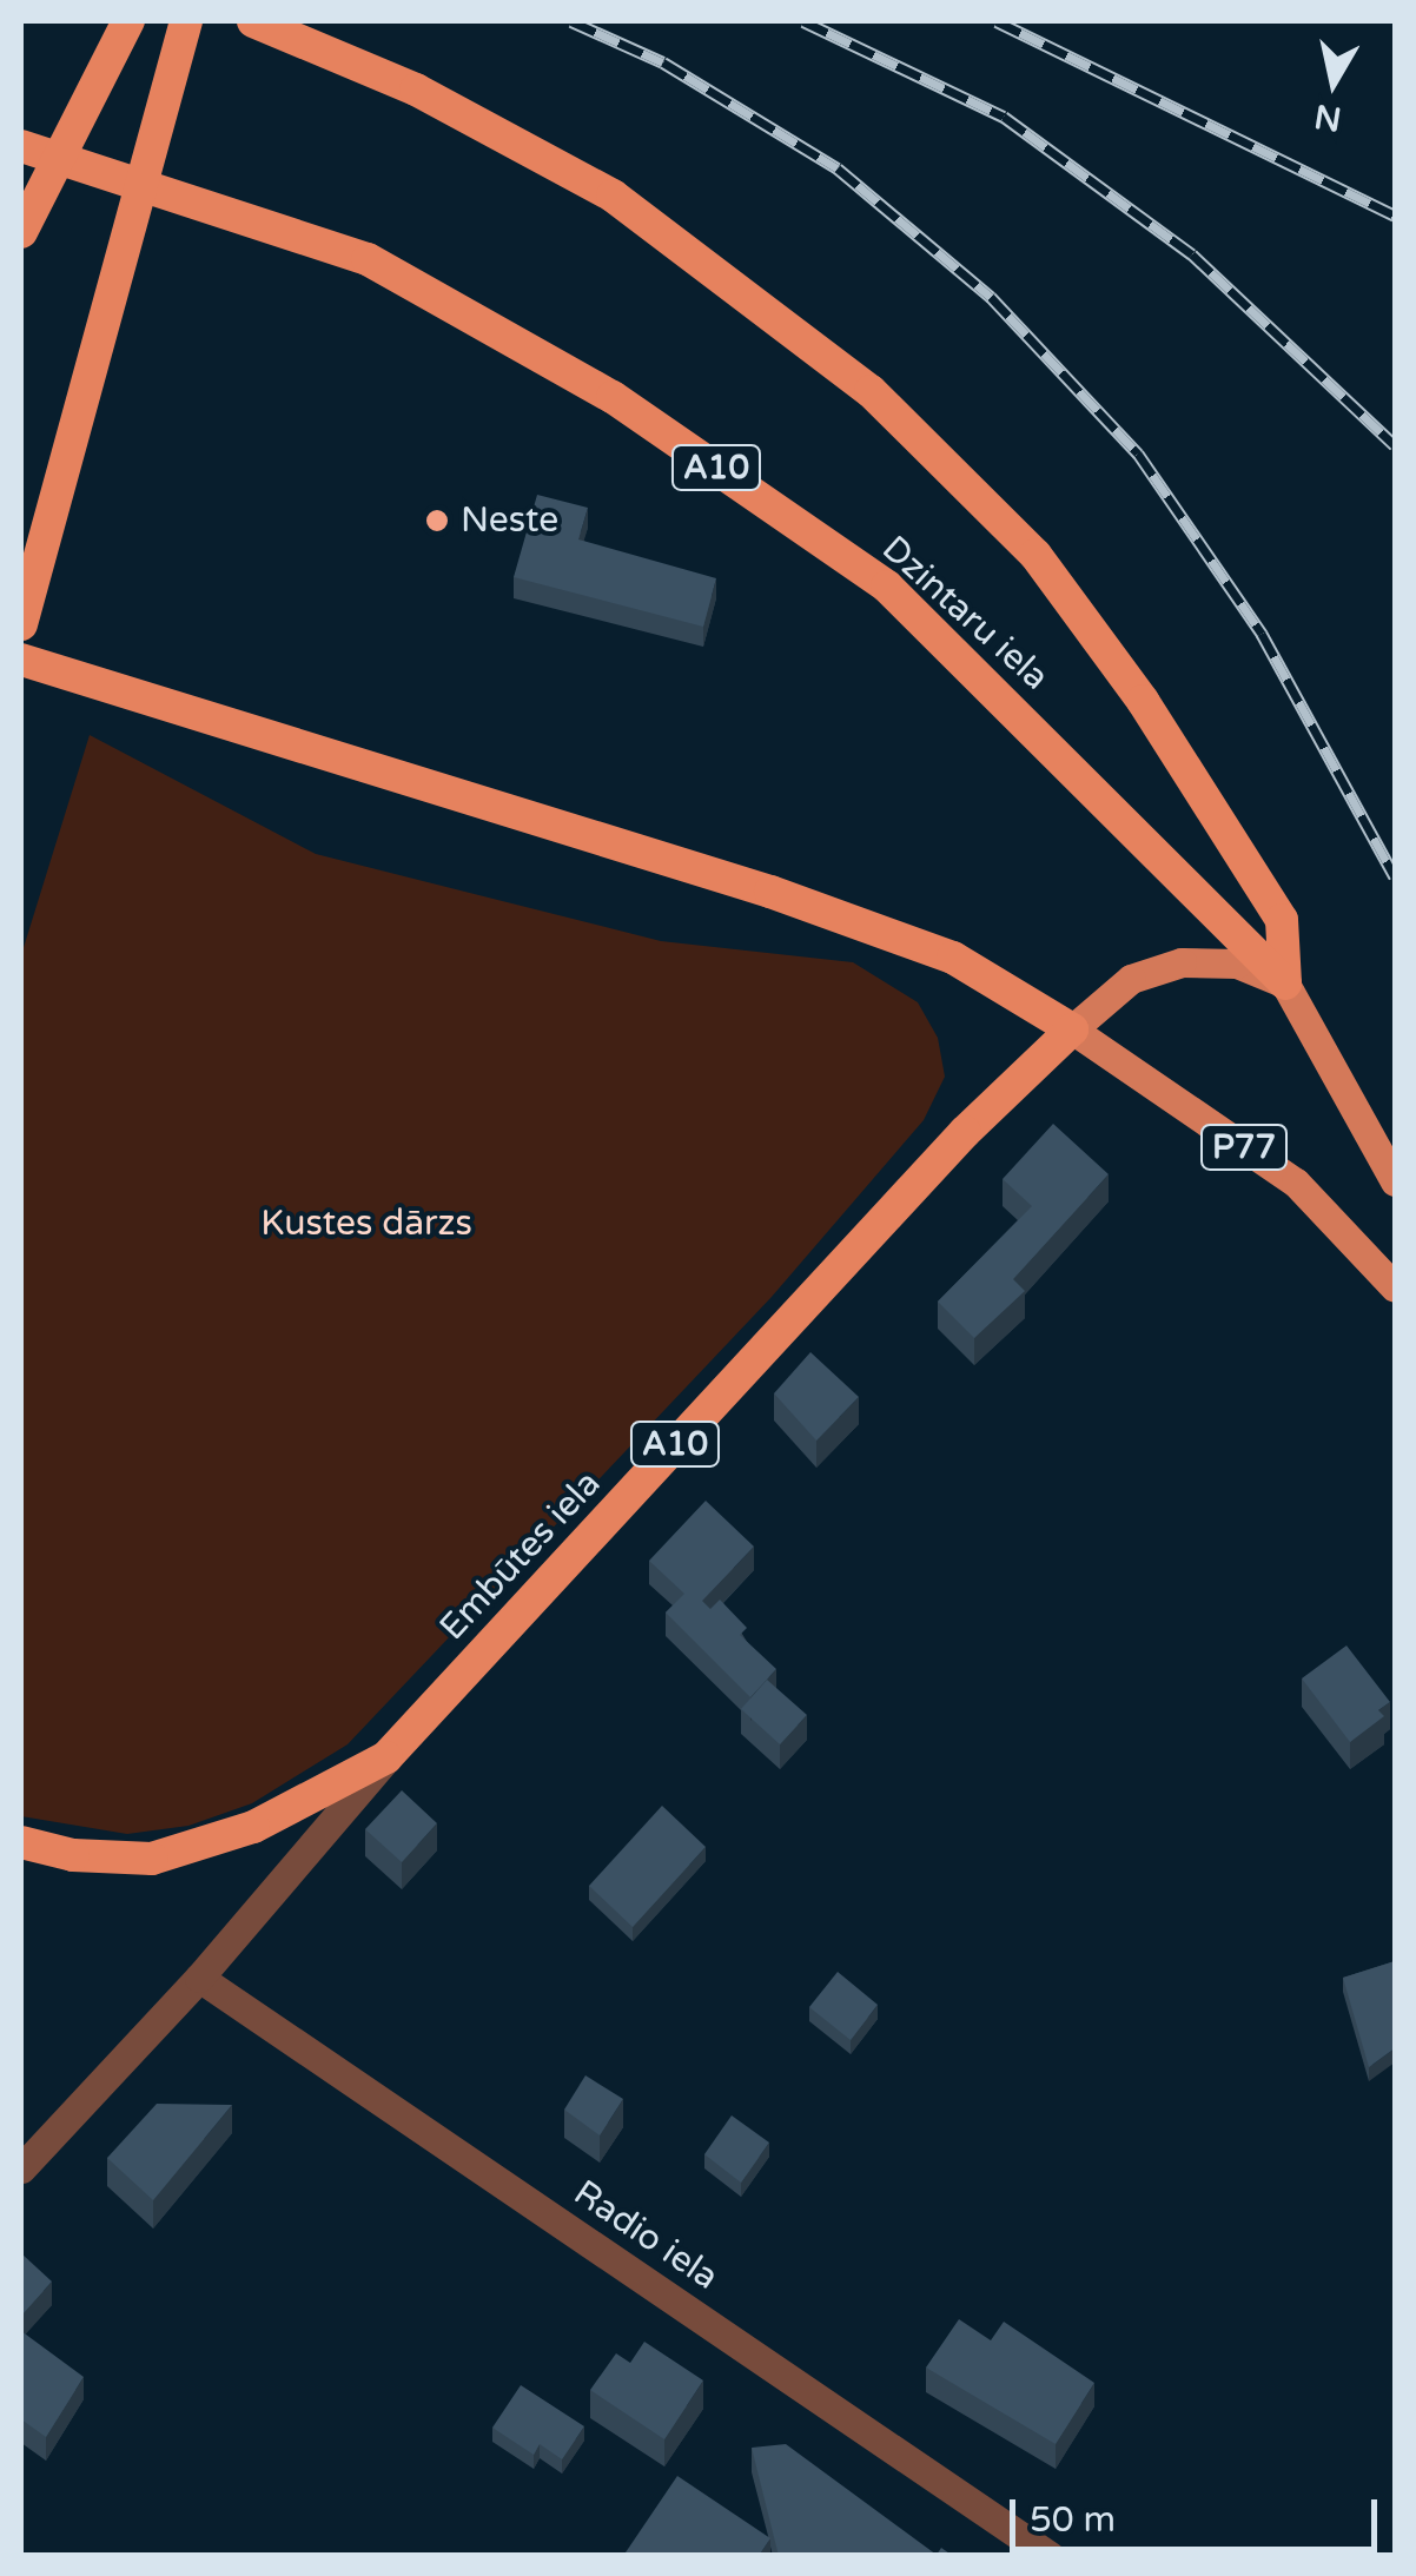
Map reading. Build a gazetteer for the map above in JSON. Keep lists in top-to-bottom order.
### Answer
{
  "streets": {
    "highway": ["A10", "Dzintaru iela", "Embūtes iela"],
    "main road": ["P77"],
    "street": ["Radio iela"]
  },
  "crossings": [
    ["A10", "Embūtes iela"],
    ["Dzintaru iela", "Embūtes iela"],
    ["P77", "Embūtes iela"],
    ["Embūtes iela", "Radio iela"]
  ],
  "parks": ["Kustes dārzs"],
  "places": ["Neste"],
  "scale_bar": "50 m",
  "north": "bottom"
}
